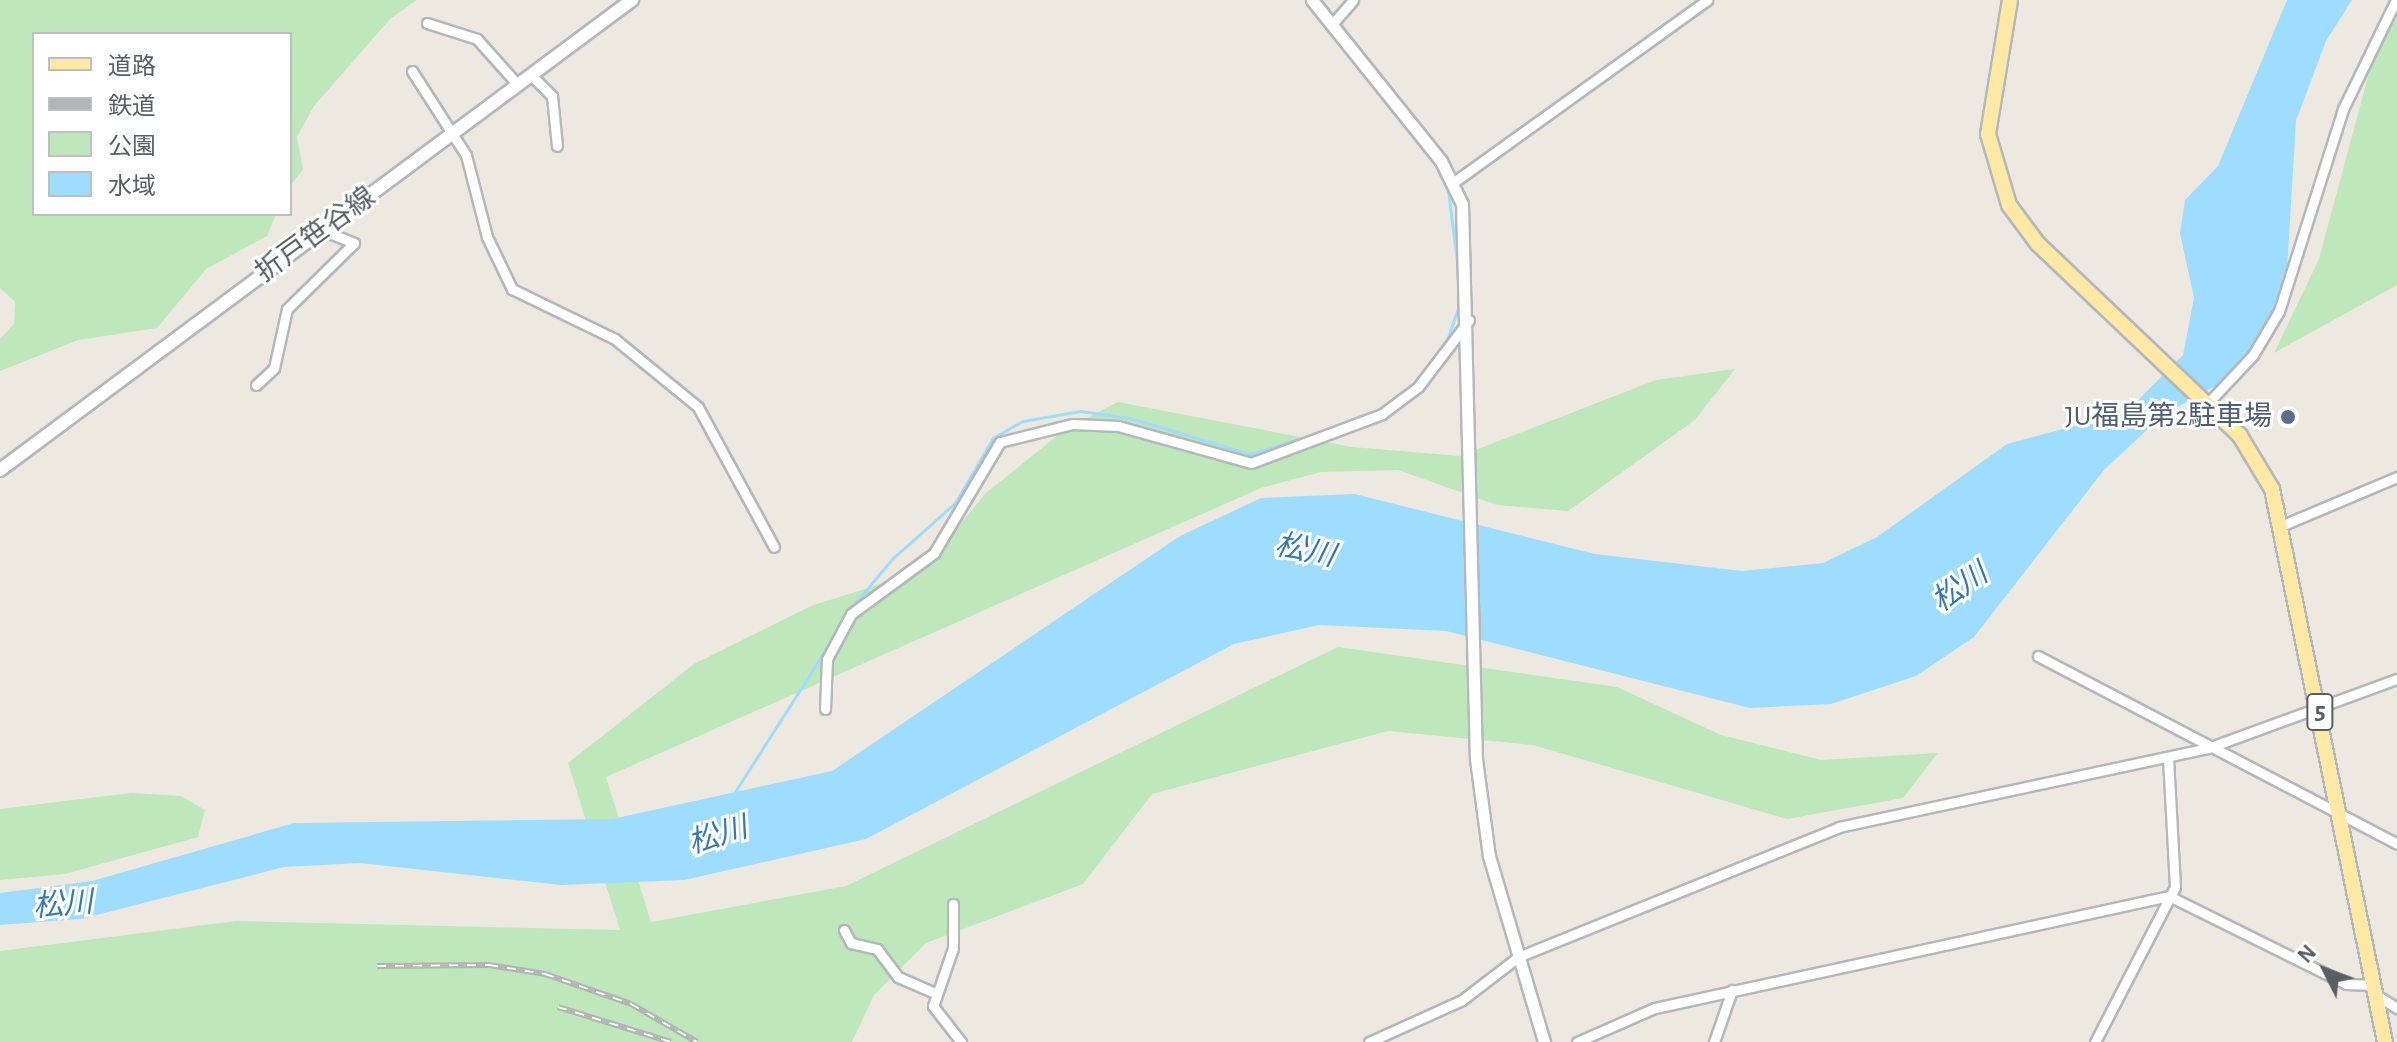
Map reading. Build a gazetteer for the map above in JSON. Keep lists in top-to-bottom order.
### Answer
{
  "streets": {
    "main road": ["折戸笹谷線", "5"]
  },
  "water": ["松川"],
  "places": ["JU福島第2駐車場"],
  "legend": [
    "道路",
    "鉄道",
    "公園",
    "水域"
  ],
  "north": "top left"
}
